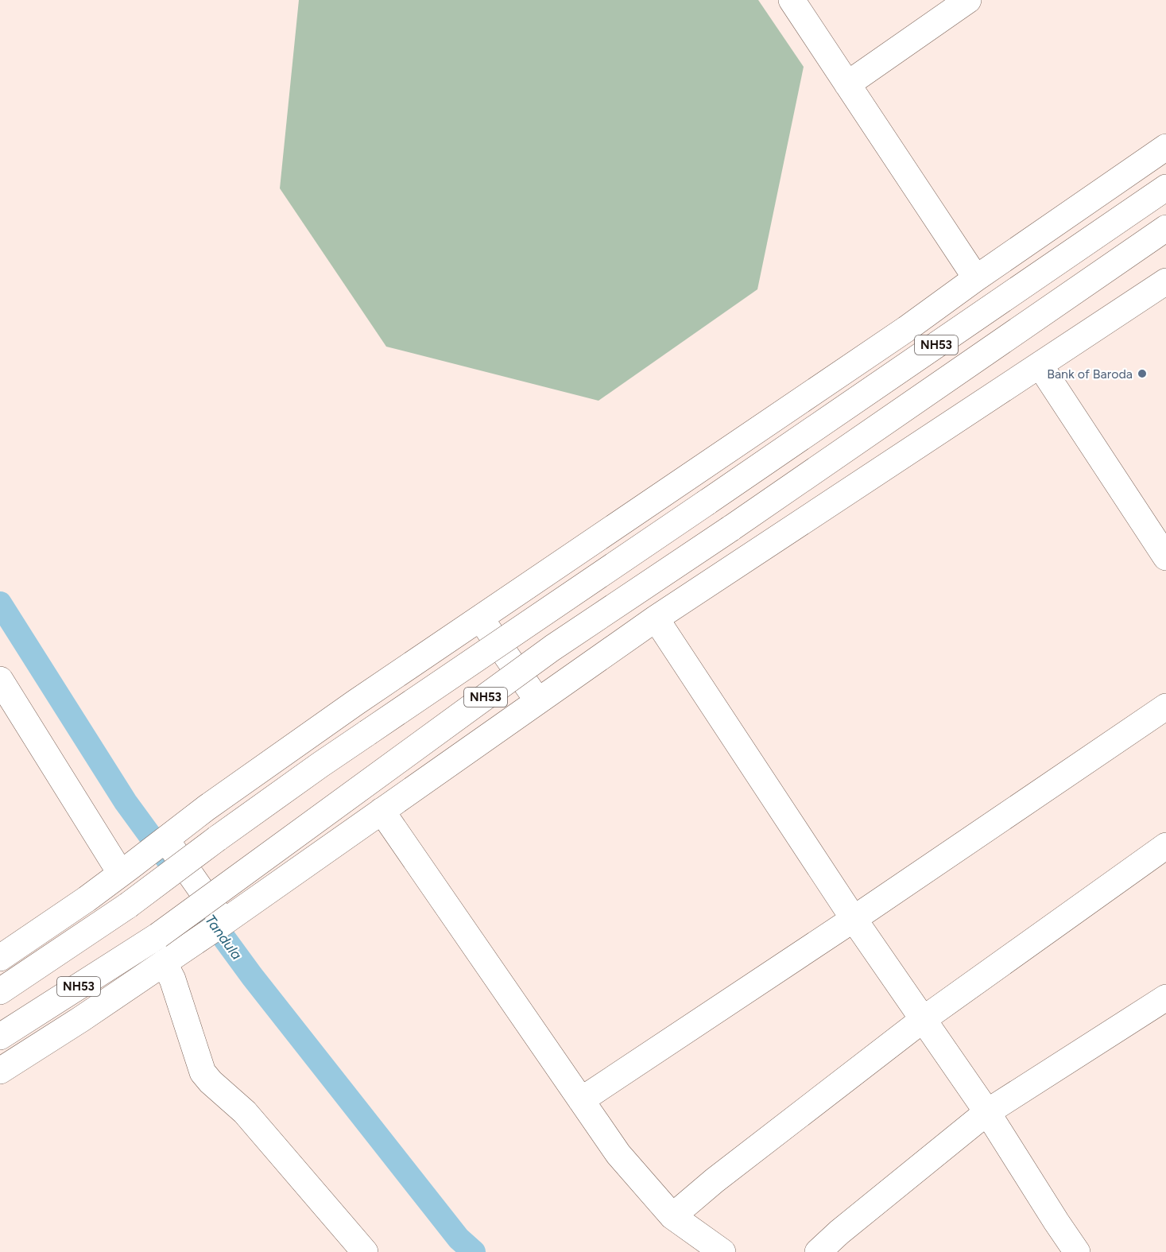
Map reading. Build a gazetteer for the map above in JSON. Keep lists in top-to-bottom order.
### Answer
{
  "streets": {
    "main road": ["NH53"]
  },
  "water": ["Tandula"],
  "places": ["Bank of Baroda"]
}
